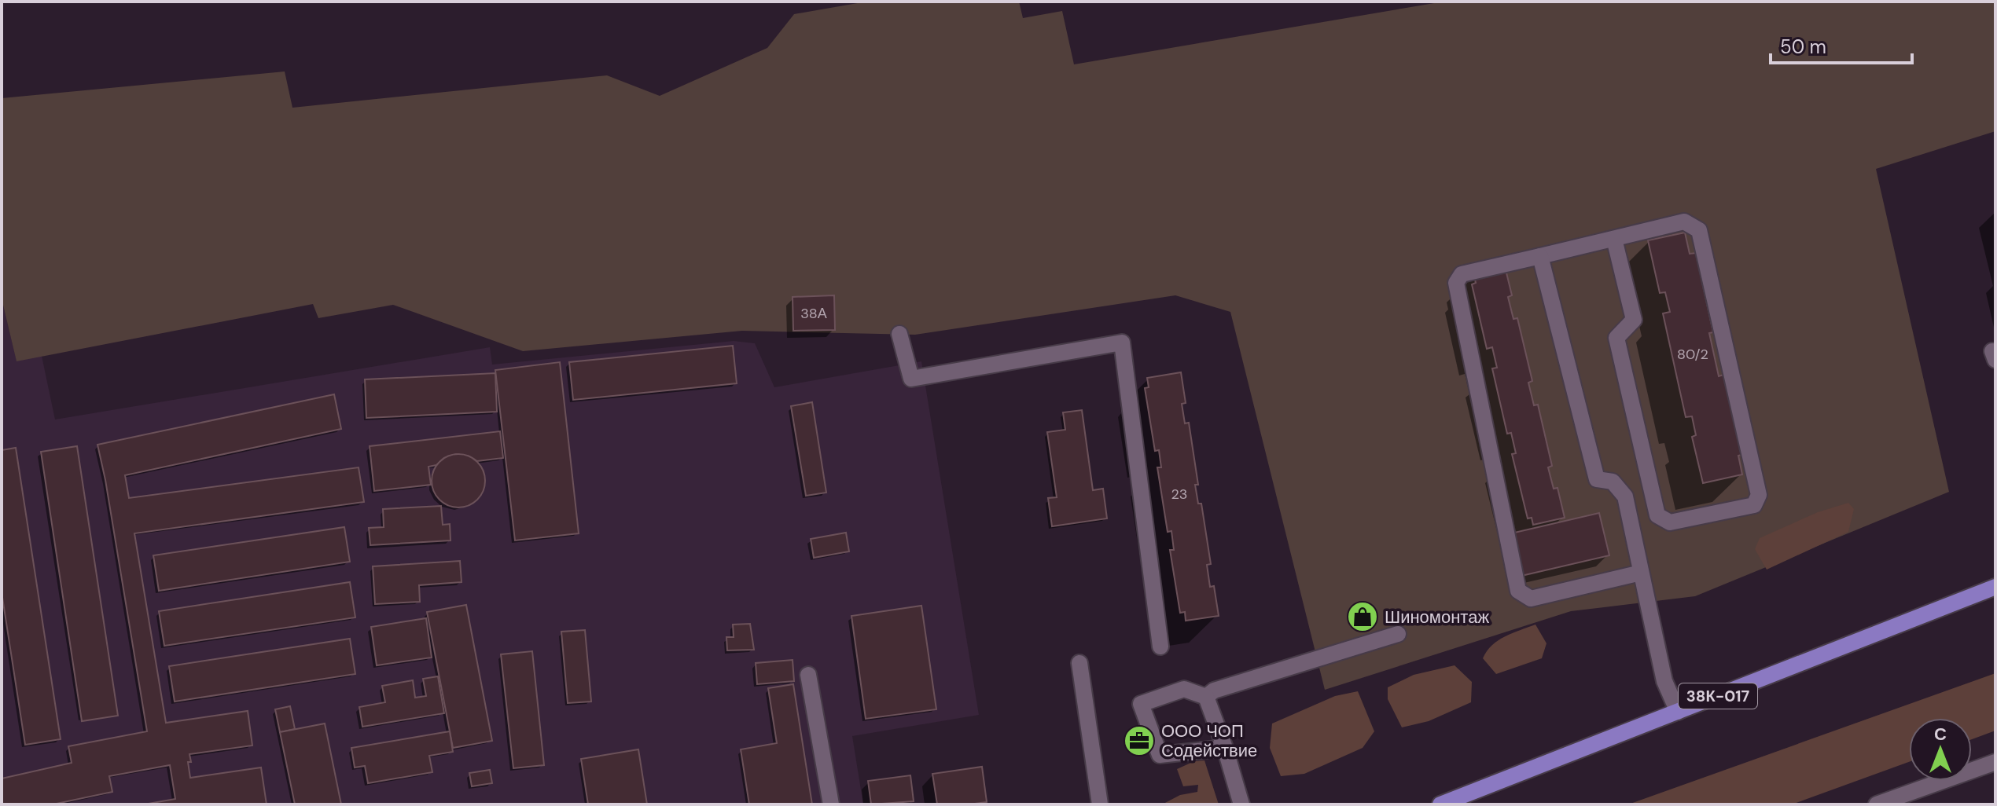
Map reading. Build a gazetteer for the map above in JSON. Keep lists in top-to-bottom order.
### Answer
{
  "streets": {
    "main road": ["38К-017"]
  },
  "places": {
    "shop": ["Шиномонтаж"],
    "office": ["ООО ЧОП Содействие"]
  },
  "house_numbers": ["38А", "80/2", "23"],
  "scale_bar": "50 m",
  "north": "top"
}
